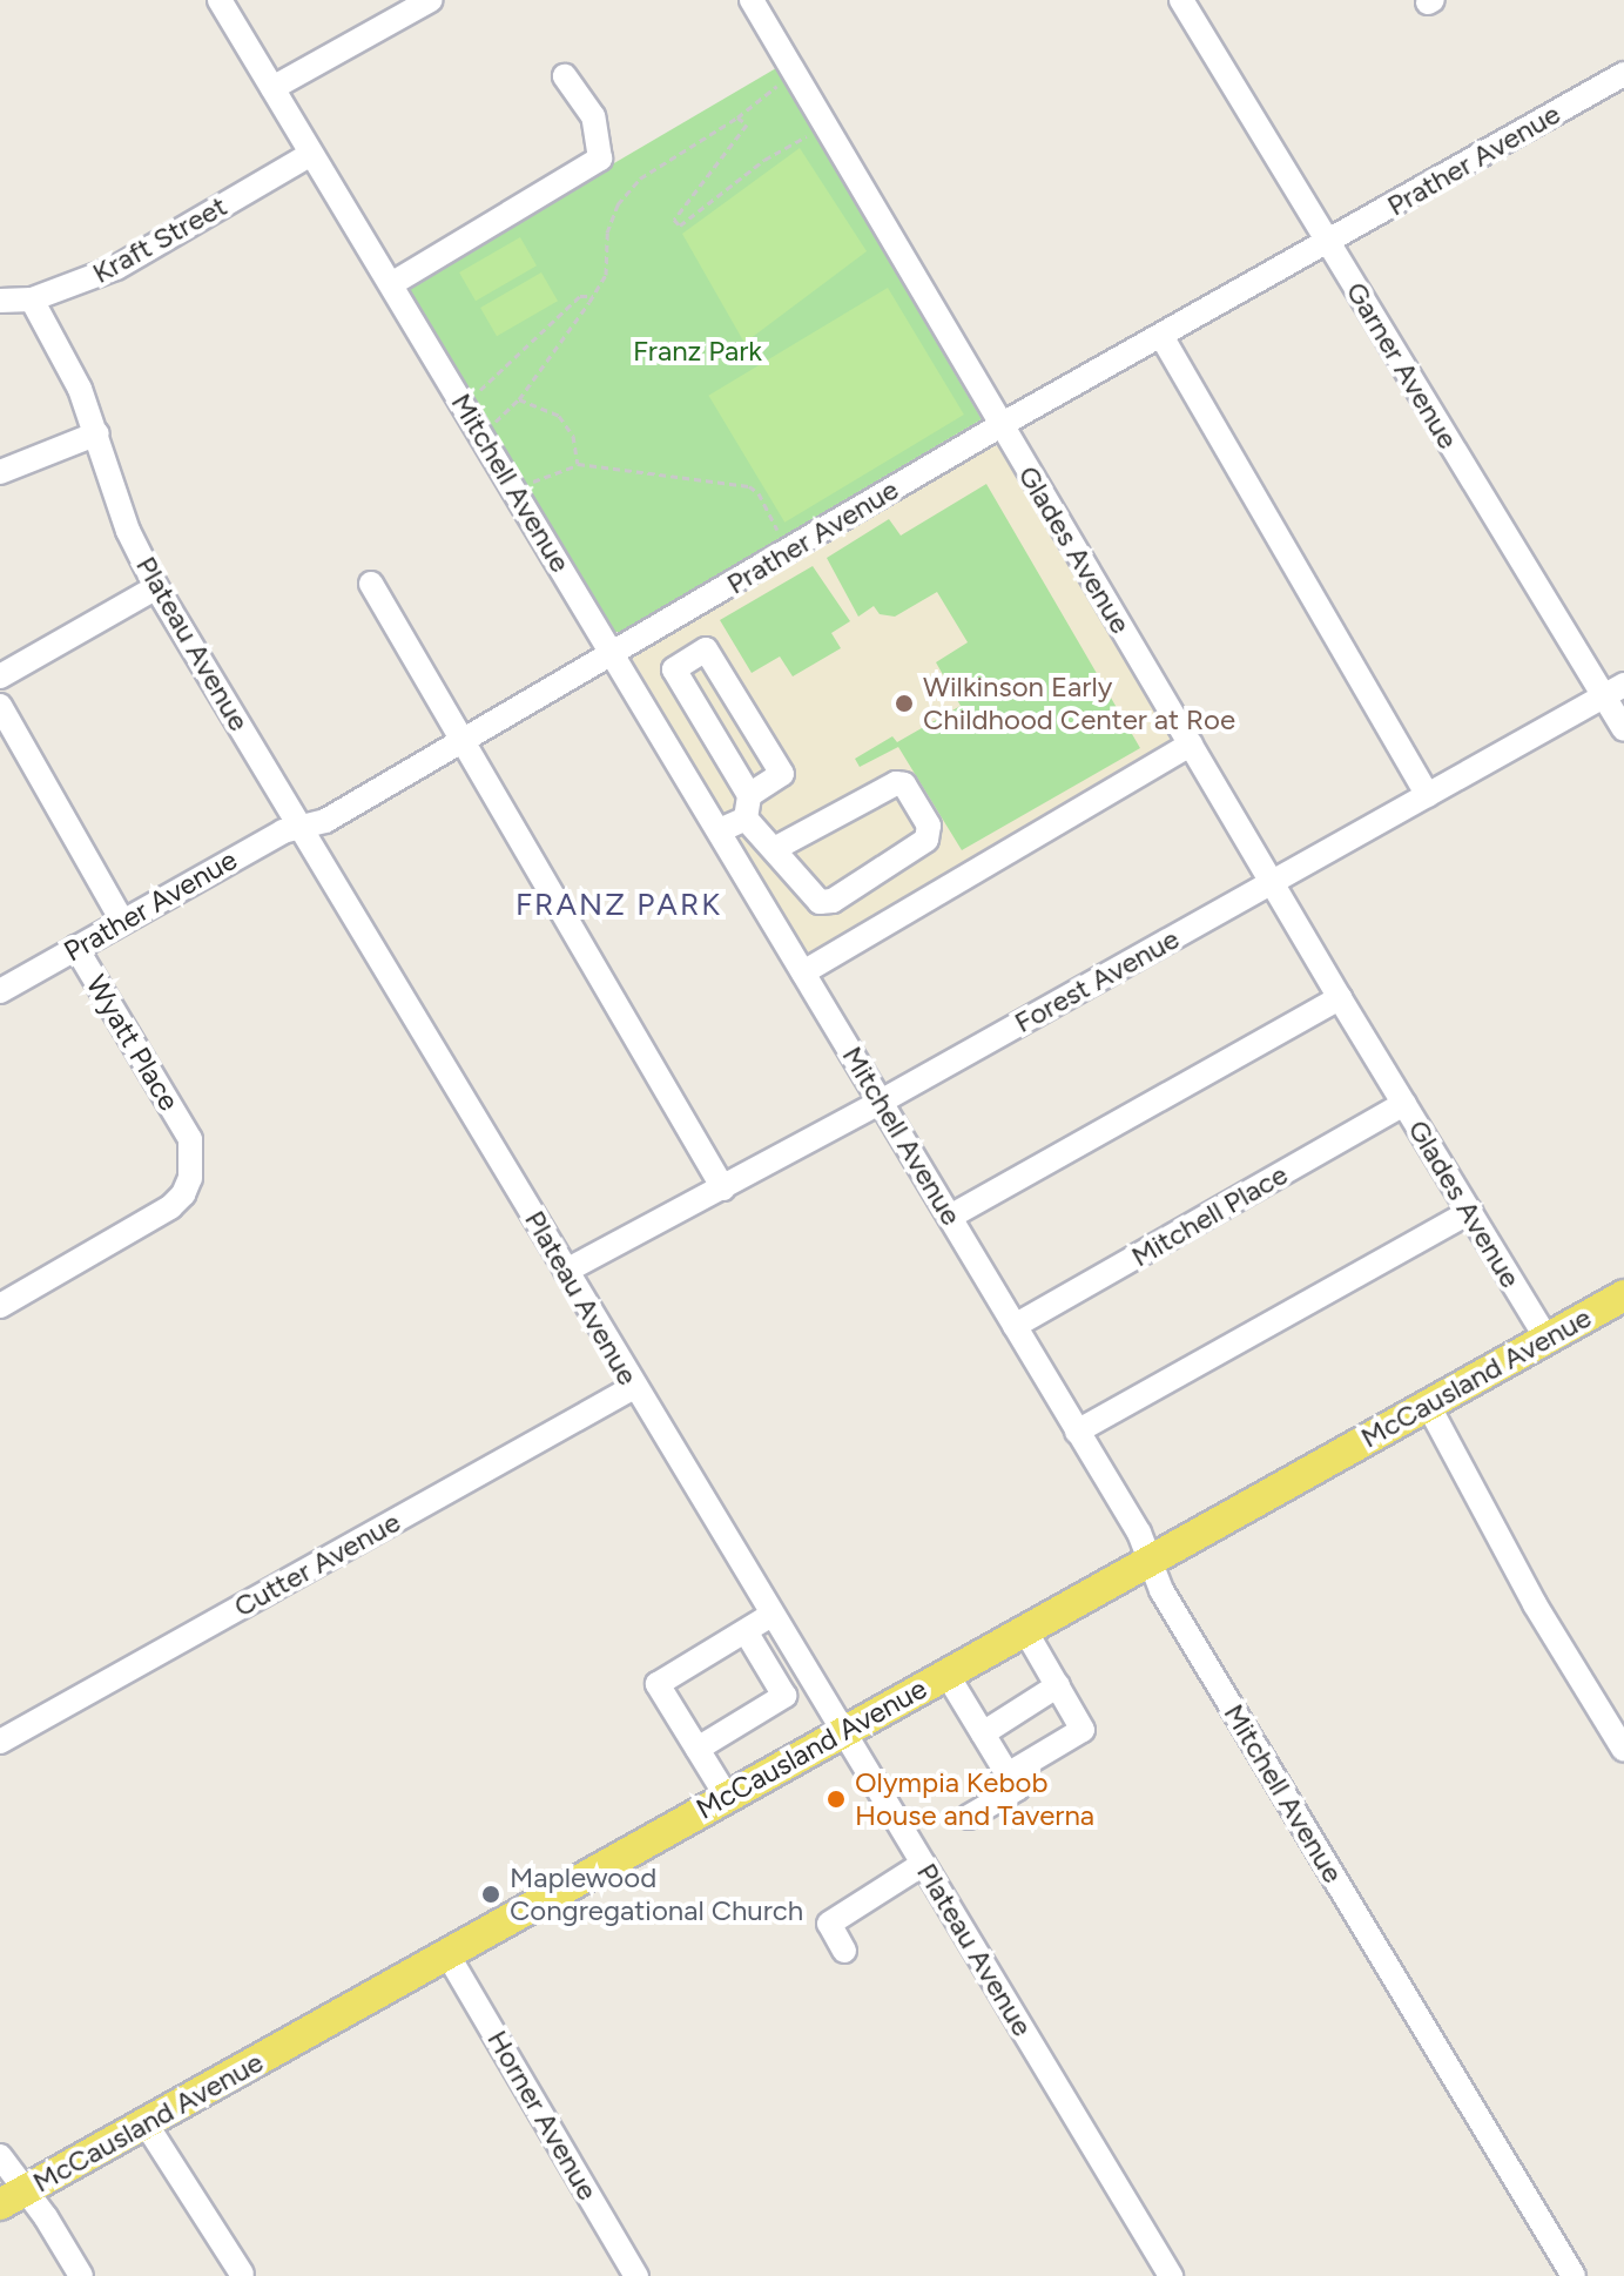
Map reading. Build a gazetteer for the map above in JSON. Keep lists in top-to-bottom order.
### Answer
{
  "streets": {
    "main road": ["McCausland Avenue"],
    "street": [
      "Prather Avenue",
      "Kraft Street",
      "Garner Avenue",
      "Mitchell Avenue",
      "Glades Avenue",
      "Plateau Avenue",
      "Forest Avenue",
      "Wyatt Place",
      "Mitchell Place",
      "Cutter Avenue",
      "Horner Avenue"
    ]
  },
  "crossings": [
    ["Prather Avenue", "Garner Avenue"],
    ["Prather Avenue", "Mitchell Avenue"],
    ["Prather Avenue", "Glades Avenue"],
    ["Prather Avenue", "Plateau Avenue"],
    ["Prather Avenue", "Wyatt Place"],
    ["Kraft Street", "Mitchell Avenue"],
    ["Kraft Street", "Plateau Avenue"],
    ["Garner Avenue", "Forest Avenue"],
    ["Mitchell Avenue", "Forest Avenue"],
    ["Mitchell Avenue", "Mitchell Place"],
    ["Mitchell Avenue", "McCausland Avenue"],
    ["Glades Avenue", "Forest Avenue"],
    ["Glades Avenue", "Mitchell Place"],
    ["Glades Avenue", "McCausland Avenue"],
    ["Plateau Avenue", "Forest Avenue"],
    ["Plateau Avenue", "McCausland Avenue"],
    ["Plateau Avenue", "Cutter Avenue"],
    ["McCausland Avenue", "Horner Avenue"]
  ],
  "districts": ["FRANZ PARK"],
  "parks": ["Franz Park"],
  "places": ["Wilkinson Early Childhood Center at Roe", "Olympia Kebob House and Taverna", "Maplewood Congregational Church"]
}
